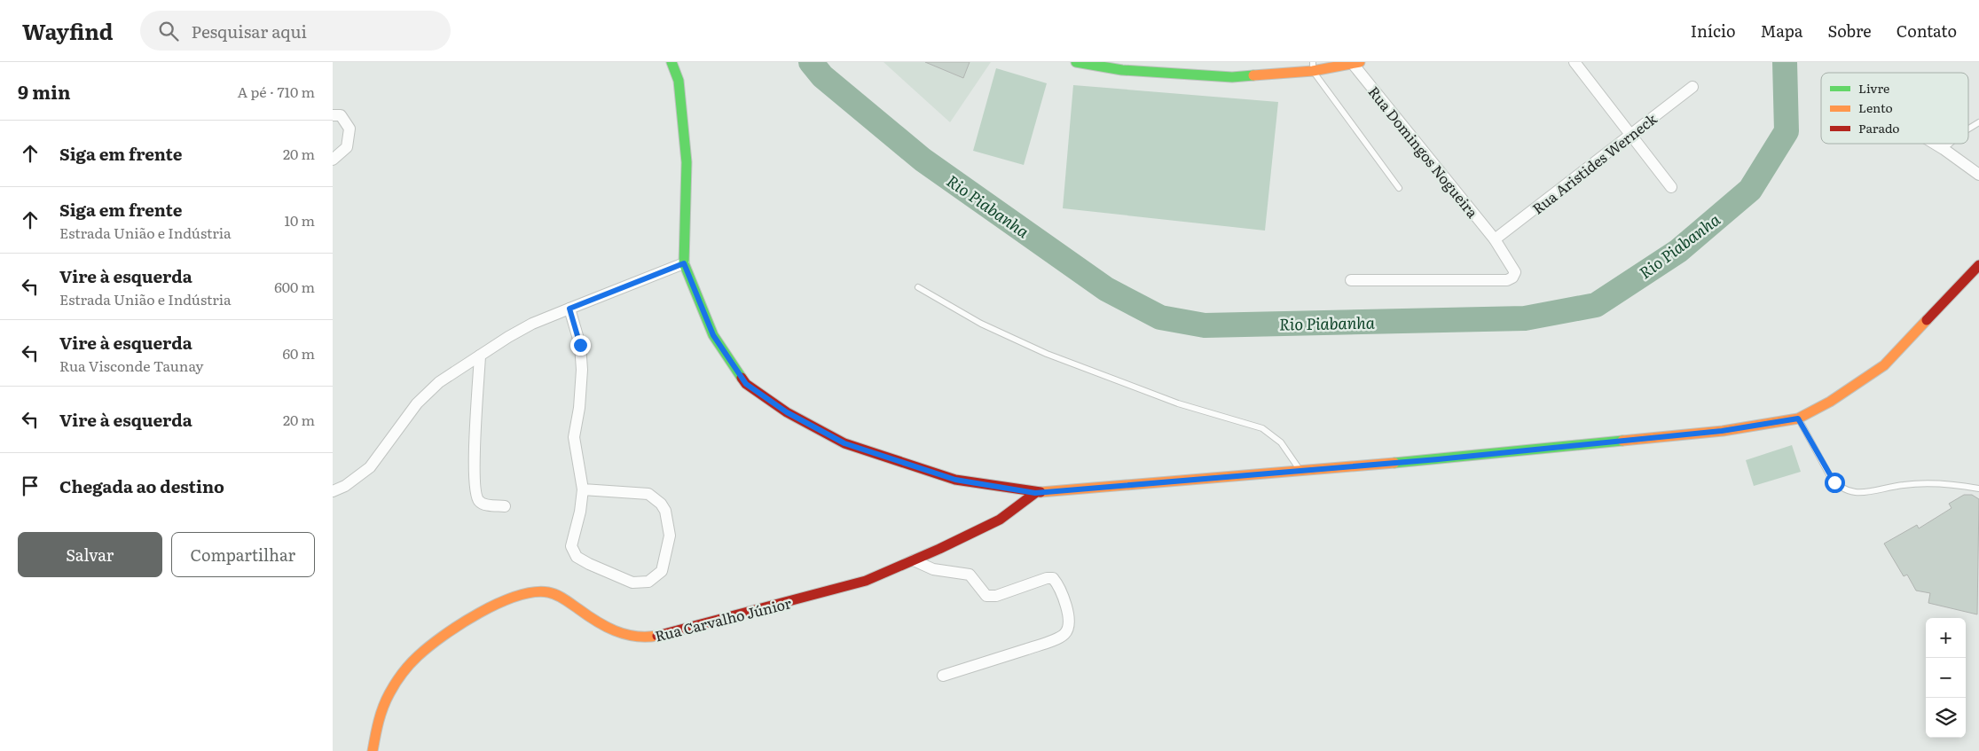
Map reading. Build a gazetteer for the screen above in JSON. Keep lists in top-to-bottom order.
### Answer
{
  "streets": {
    "main road": ["Rua Carvalho Júnior"],
    "street": ["Rua Domingos Nogueira", "Rua Aristides Werneck"]
  },
  "crossings": [
    ["Rua Domingos Nogueira", "Rua Aristides Werneck"]
  ],
  "water": ["Rio Piabanha"],
  "legend": ["Livre", "Lento", "Parado"],
  "page": {
    "header": "Wayfind",
    "search": "Pesquisar aqui",
    "nav": [
      "Início",
      "Mapa",
      "Sobre",
      "Contato"
    ],
    "heading": ["9 min", "A pé · 710 m"],
    "list": [
      ["Siga em frente", "20 m"],
      ["Siga em frente", "Estrada União e Indústria", "10 m"],
      ["Vire à esquerda", "Estrada União e Indústria", "600 m"],
      ["Vire à esquerda", "Rua Visconde Taunay", "60 m"],
      ["Vire à esquerda", "20 m"],
      "Chegada ao destino"
    ],
    "buttons": ["Salvar", "Compartilhar"],
    "map_buttons": ["+", "−"]
  }
}
